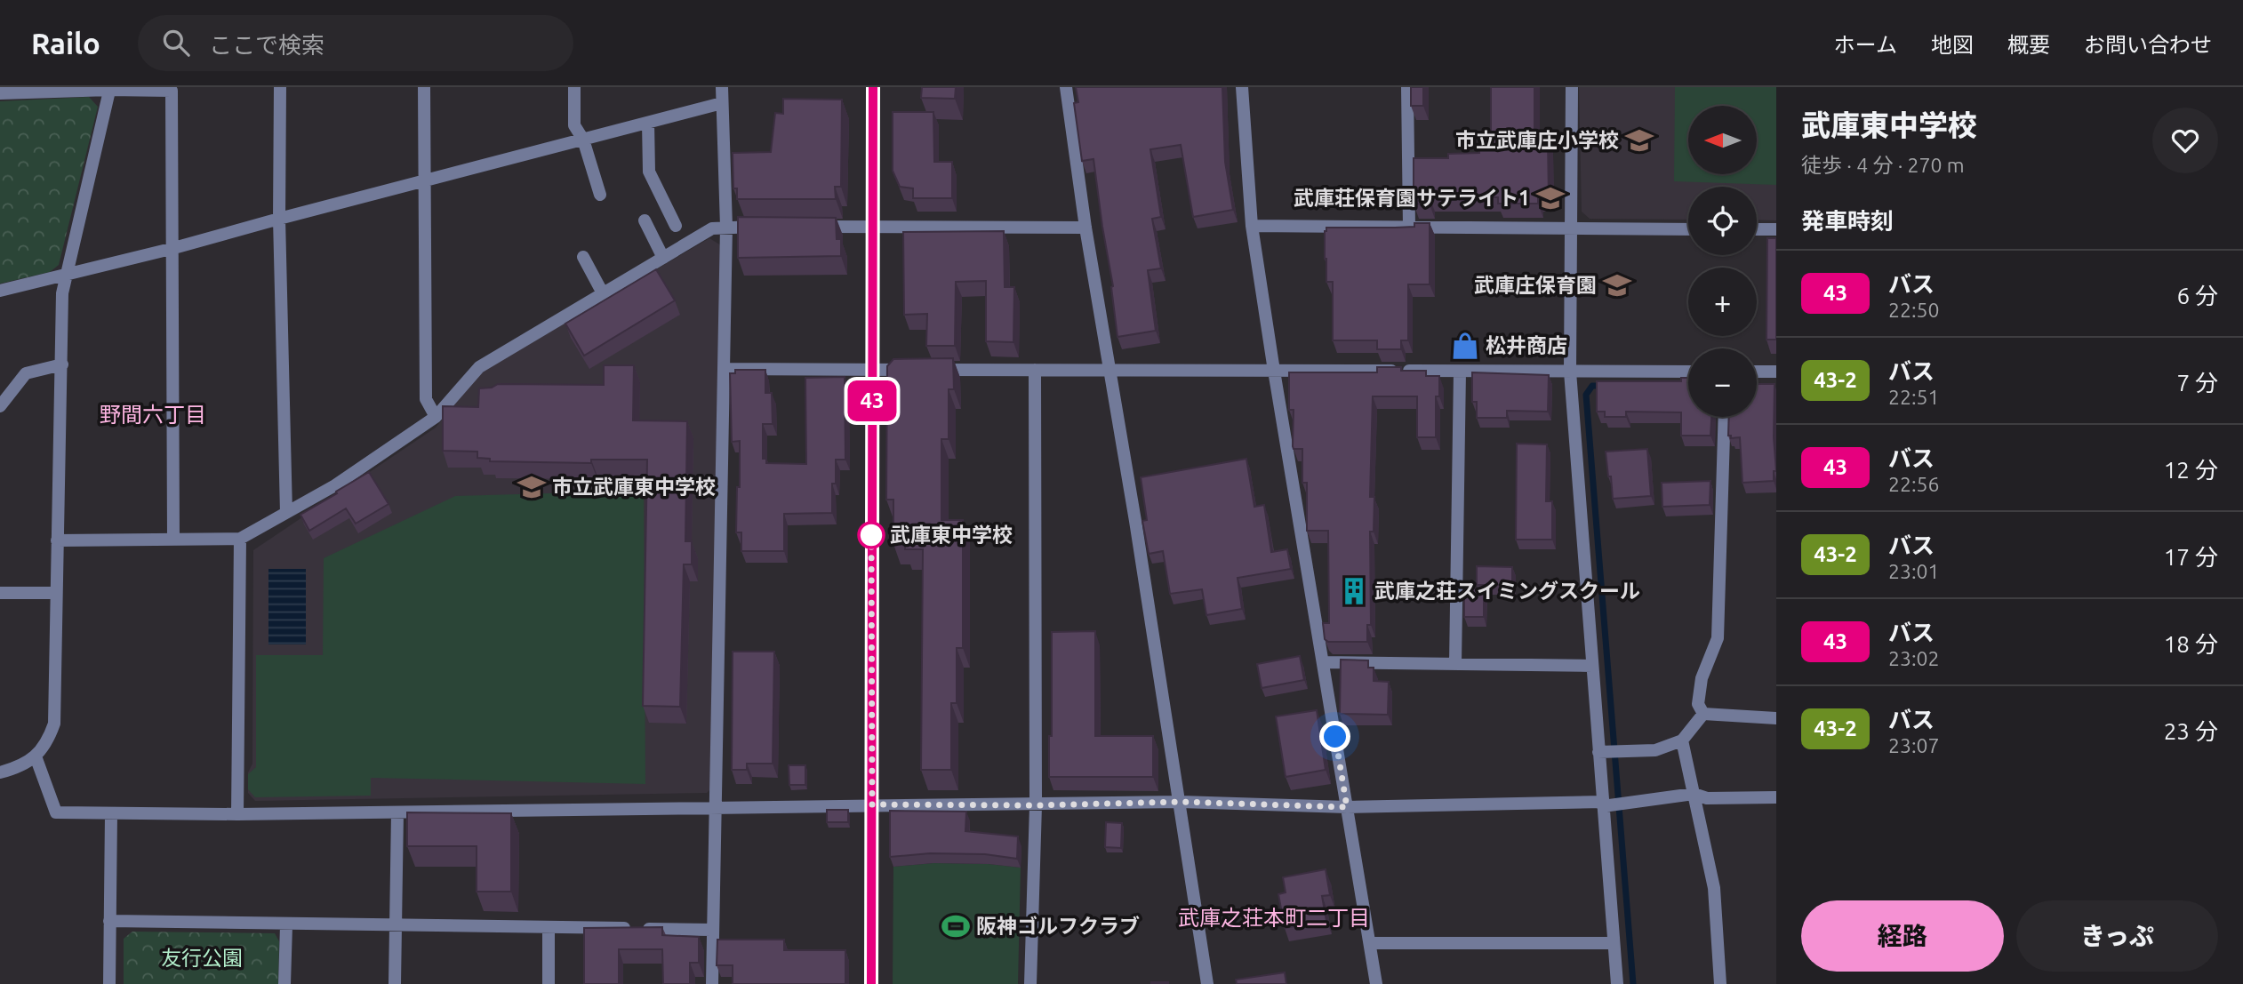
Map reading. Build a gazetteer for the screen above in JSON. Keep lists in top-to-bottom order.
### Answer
{
  "districts": ["野間六丁目", "武庫之荘本町二丁目"],
  "parks": ["友行公園"],
  "places": {
    "school or university": [
      "市立武庫庄小学校",
      "武庫荘保育園サテライト1",
      "武庫庄保育園",
      "市立武庫東中学校"
    ],
    "shop": ["松井商店"],
    "other": ["武庫東中学校"],
    "building": ["武庫之荘スイミングスクール"],
    "sports": ["阪神ゴルフクラブ"]
  },
  "lines": ["bus line 43"],
  "north": "left",
  "page": {
    "header": "Railo",
    "search": "ここで検索",
    "nav": [
      "ホーム",
      "地図",
      "概要",
      "お問い合わせ"
    ],
    "on_map": "43",
    "heading": [
      ["武庫東中学校", "徒歩 · 4 分 · 270 m"],
      "発車時刻"
    ],
    "map_buttons": ["+", "−"],
    "list": [
      {
        "mark": "43",
        "name": "バス",
        "note": "22:50",
        "value": "6 分"
      },
      {
        "mark": "43-2",
        "name": "バス",
        "note": "22:51",
        "value": "7 分"
      },
      {
        "mark": "43",
        "name": "バス",
        "note": "22:56",
        "value": "12 分"
      },
      {
        "mark": "43-2",
        "name": "バス",
        "note": "23:01",
        "value": "17 分"
      },
      {
        "mark": "43",
        "name": "バス",
        "note": "23:02",
        "value": "18 分"
      },
      {
        "mark": "43-2",
        "name": "バス",
        "note": "23:07",
        "value": "23 分"
      }
    ],
    "buttons": ["経路", "きっぷ"]
  }
}
